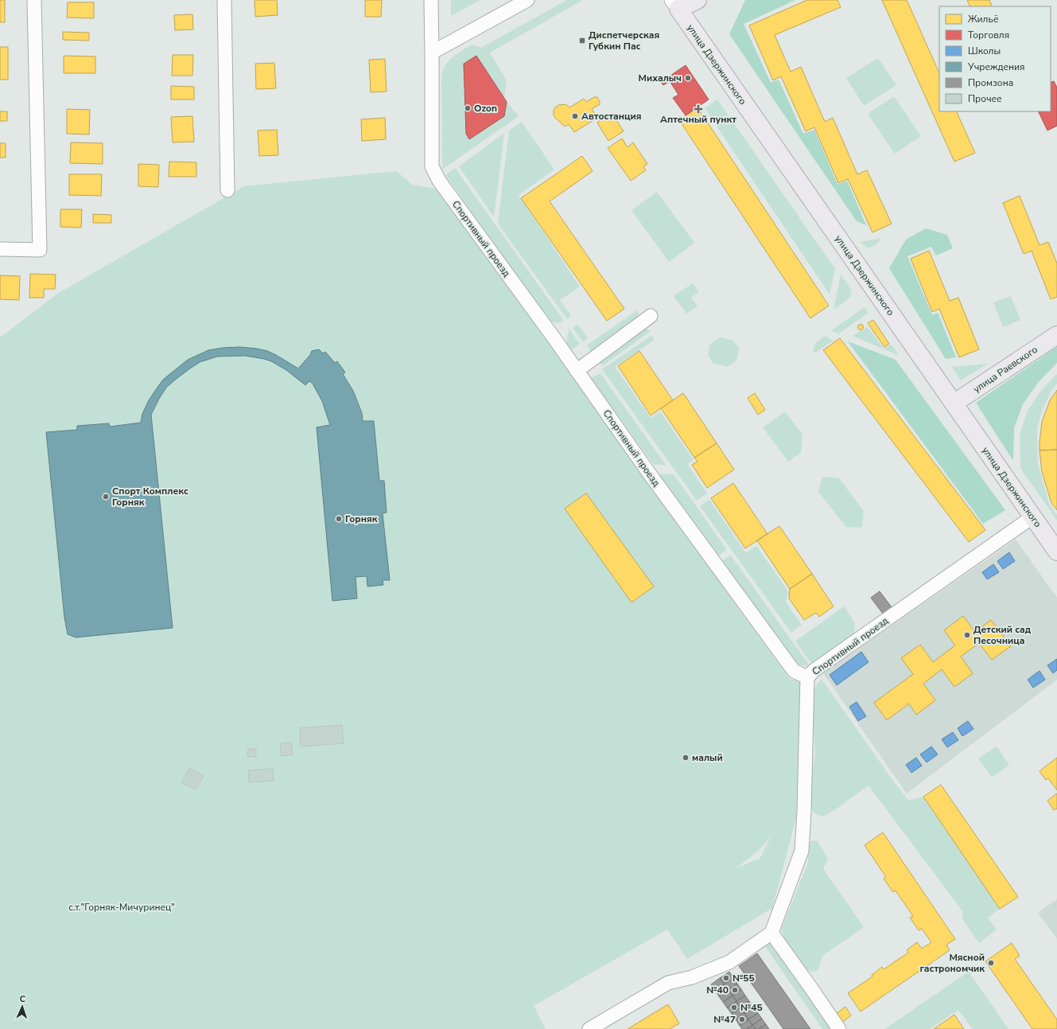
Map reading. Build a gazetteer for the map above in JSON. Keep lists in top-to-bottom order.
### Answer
{
  "streets": {
    "main road": ["улица Дзержинского", "улица Раевского"],
    "street": ["Спортивный проезд"]
  },
  "crossings": [
    ["улица Дзержинского", "Спортивный проезд"],
    ["улица Дзержинского", "улица Раевского"]
  ],
  "parks": ["с.т.\"Горняк-Мичуринец\""],
  "places": {
    "transit": ["Диспетчерская Губкин Пас"],
    "other": [
      "Михалыч",
      "Ozon",
      "Автостанция",
      "Спорт Комплекс Горняк",
      "Горняк",
      "Детский сад Песочница",
      "малый",
      "Мясной гастрономчик",
      "№55",
      "№40",
      "№45",
      "№47"
    ],
    "health": ["Аптечный пункт"]
  },
  "legend": [
    "Жильё",
    "Торговля",
    "Школы",
    "Учреждения",
    "Промзона",
    "Прочее"
  ],
  "north": "top"
}
